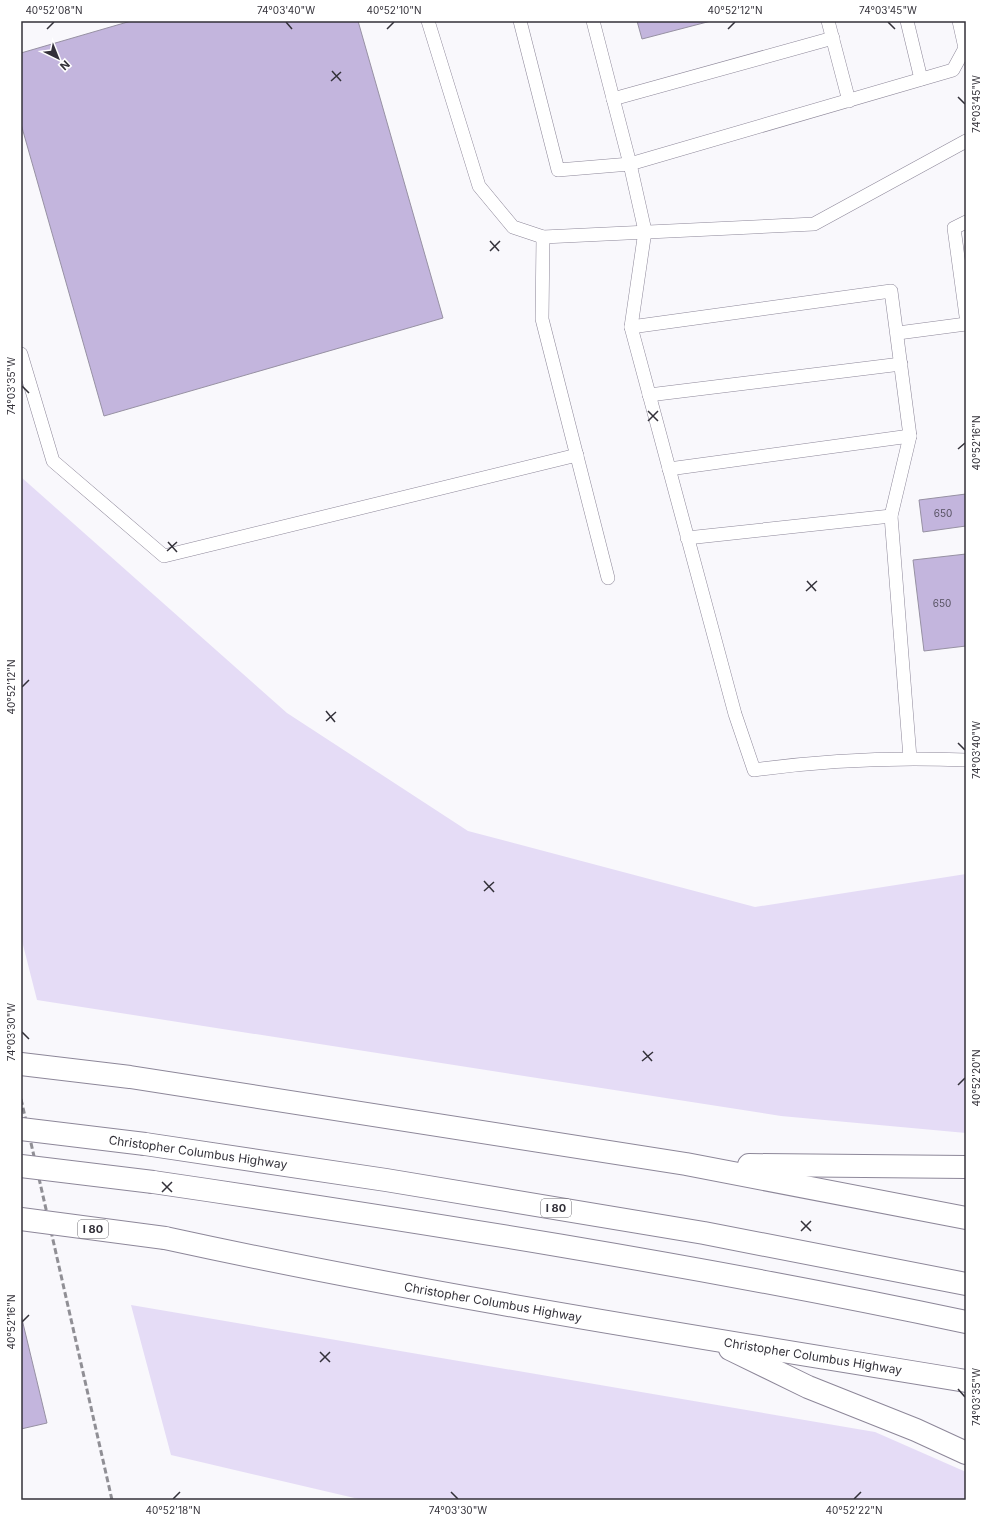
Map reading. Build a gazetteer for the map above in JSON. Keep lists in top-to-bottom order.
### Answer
{
  "streets": {
    "highway": ["Christopher Columbus Highway", "I 80"]
  },
  "house_numbers": ["650", "650"],
  "north": "bottom right",
  "coordinates": [
    "40°52'08\"N",
    "74°03'40\"W",
    "40°52'10\"N",
    "40°52'12\"N",
    "74°03'45\"W",
    "74°03'35\"W",
    "40°52'16\"N",
    "74°03'30\"W",
    "40°52'20\"N",
    "40°52'18\"N",
    "40°52'22\"N"
  ]
}
